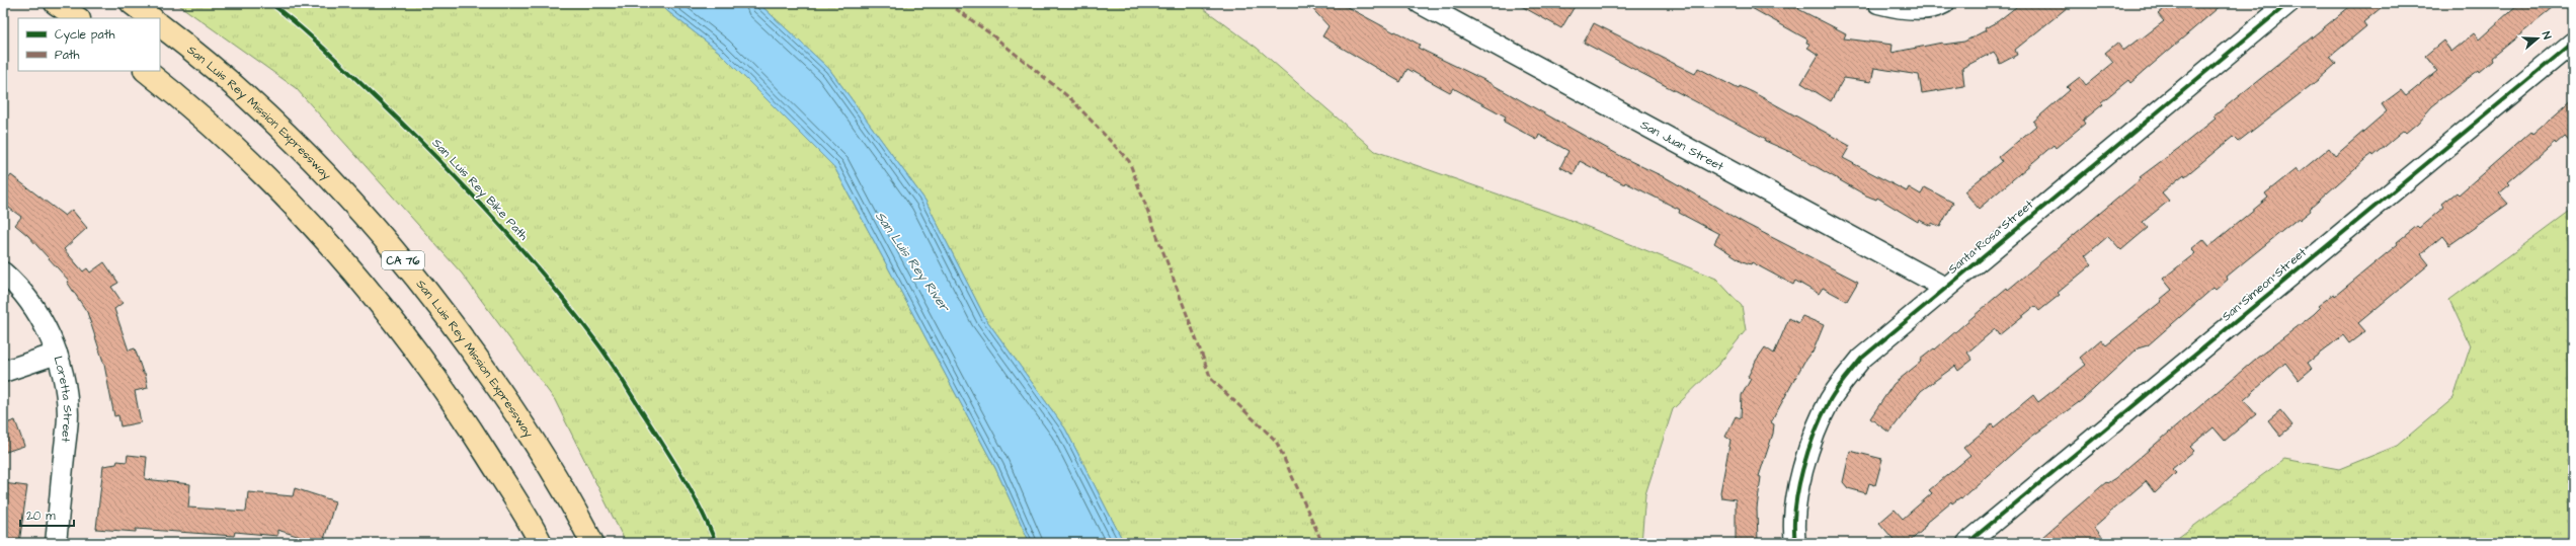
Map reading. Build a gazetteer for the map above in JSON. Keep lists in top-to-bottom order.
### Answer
{
  "streets": {
    "highway": ["San Luis Rey Mission Expressway", "CA 76"],
    "street": [
      "San Juan Street",
      "Santa Rosa Street",
      "San Simeon Street",
      "Loretta Street"
    ],
    "cycle path": ["San Luis Rey Bike Path"]
  },
  "crossings": [
    ["San Juan Street", "Santa Rosa Street"]
  ],
  "water": ["San Luis Rey River"],
  "legend": ["Cycle path", "Path"],
  "scale_bar": "20 m",
  "north": "right"
}
